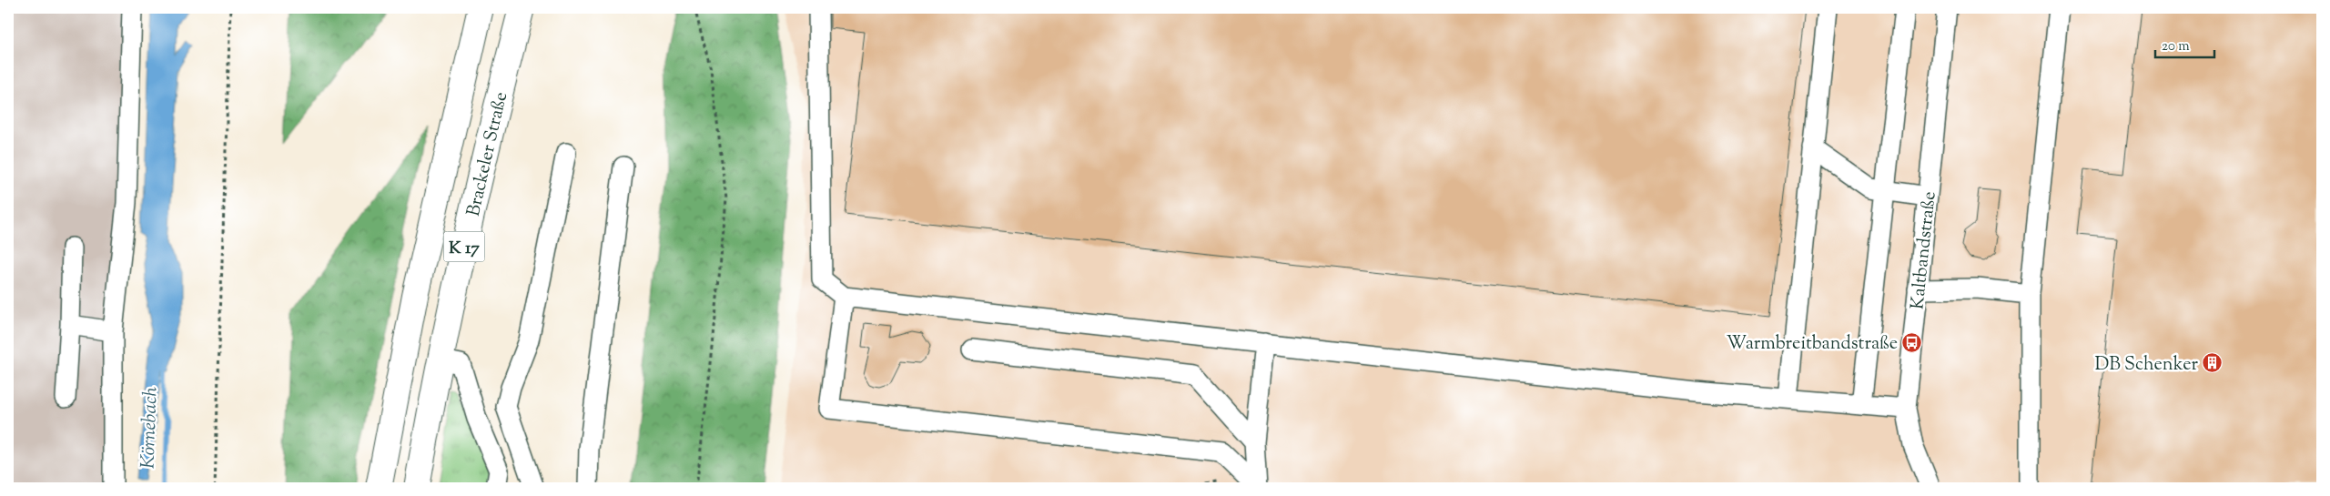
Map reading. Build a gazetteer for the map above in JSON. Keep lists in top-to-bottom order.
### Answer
{
  "streets": {
    "highway": ["Brackeler Straße", "K 17"],
    "street": ["Kaltbandstraße"]
  },
  "water": ["Körnebach"],
  "places": {
    "bus stop": ["Warmbreitbandstraße"],
    "building": ["DB Schenker"]
  },
  "scale_bar": "20 m"
}
